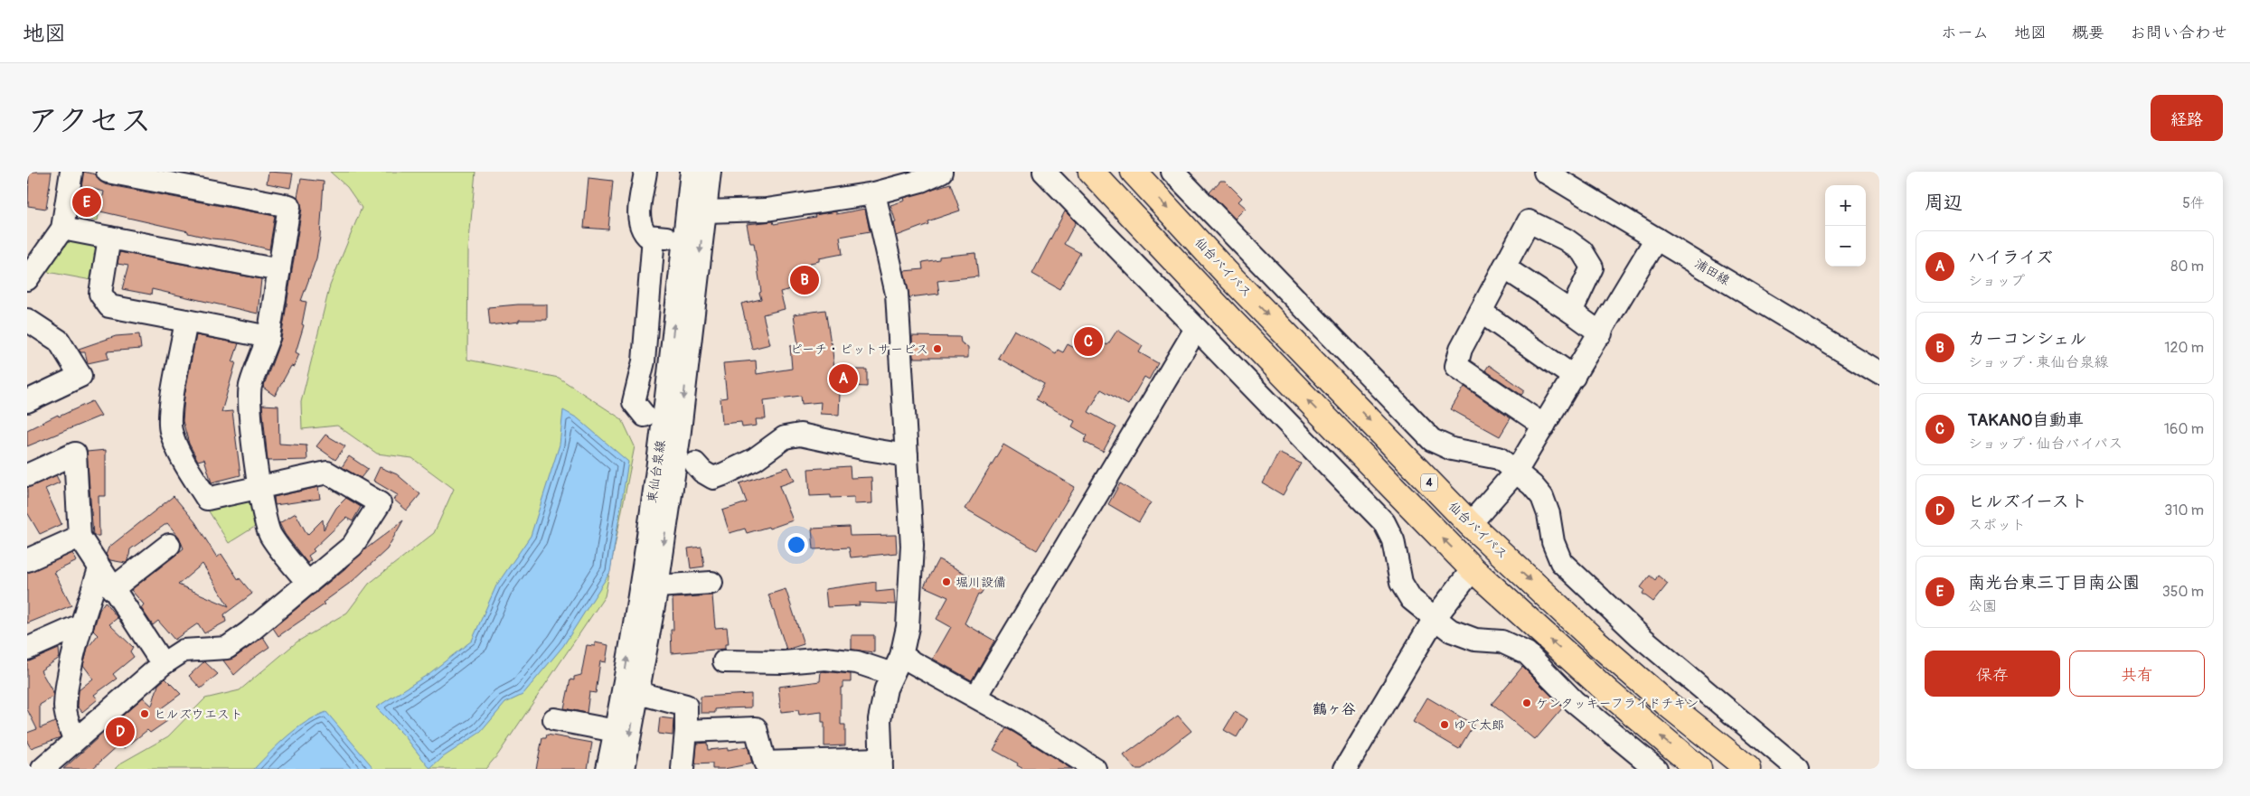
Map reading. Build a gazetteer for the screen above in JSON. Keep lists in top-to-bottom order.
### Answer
{
  "streets": {
    "highway": ["仙台バイパス", "4"],
    "street": ["浦田線", "東仙台泉線"]
  },
  "districts": ["鶴ヶ谷"],
  "places": [
    "ピーチ・ピットサービス",
    "堀川設備",
    "ケンタッキーフライドチキン",
    "ヒルズウエスト",
    "ゆで太郎"
  ],
  "page": {
    "header": "地図",
    "nav": [
      "ホーム",
      "地図",
      "概要",
      "お問い合わせ"
    ],
    "title": "アクセス",
    "buttons": [
      "経路",
      ["保存", "共有"]
    ],
    "heading": ["周辺", "5件"],
    "map_buttons": ["+", "−"],
    "pins": [
      "E",
      "B",
      "C",
      "A",
      "D"
    ],
    "list": [
      {
        "mark": "A",
        "name": "ハイライズ",
        "note": "ショップ",
        "value": "80 m"
      },
      {
        "mark": "B",
        "name": "カーコンシェル",
        "note": "ショップ · 東仙台泉線",
        "value": "120 m"
      },
      {
        "mark": "C",
        "name": "TAKANO自動車",
        "note": "ショップ · 仙台バイパス",
        "value": "160 m"
      },
      {
        "mark": "D",
        "name": "ヒルズイースト",
        "note": "スポット",
        "value": "310 m"
      },
      {
        "mark": "E",
        "name": "南光台東三丁目南公園",
        "note": "公園",
        "value": "350 m"
      }
    ]
  }
}
